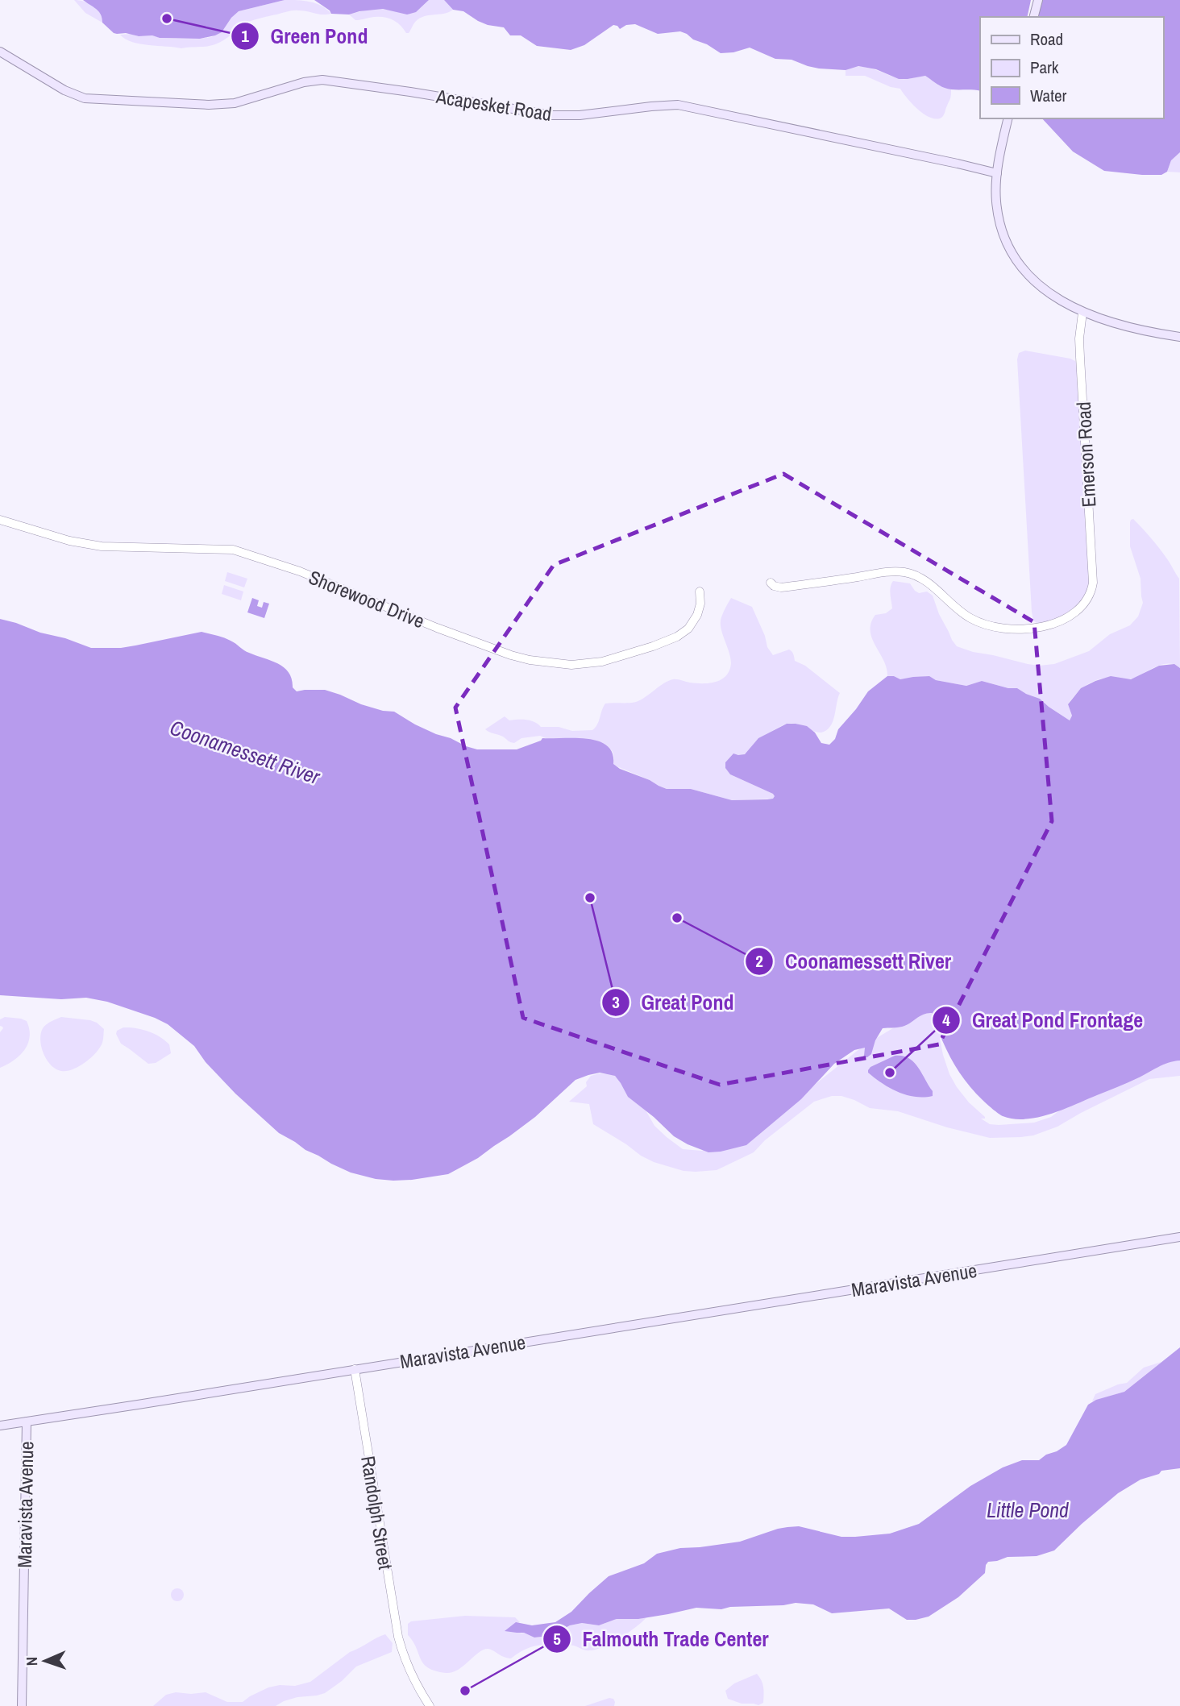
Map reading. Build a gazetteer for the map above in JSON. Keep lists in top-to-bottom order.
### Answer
{
  "streets": {
    "main road": ["Acapesket Road", "Maravista Avenue"],
    "street": ["Emerson Road", "Shorewood Drive", "Randolph Street"]
  },
  "crossings": [
    ["Maravista Avenue", "Randolph Street"]
  ],
  "water": ["Coonamessett River", "Little Pond"],
  "places": [
    "Green Pond",
    "Great Pond",
    "Coonamessett River",
    "Great Pond Frontage",
    "Falmouth Trade Center"
  ],
  "legend": ["Road", "Park", "Water"],
  "north": "left"
}
